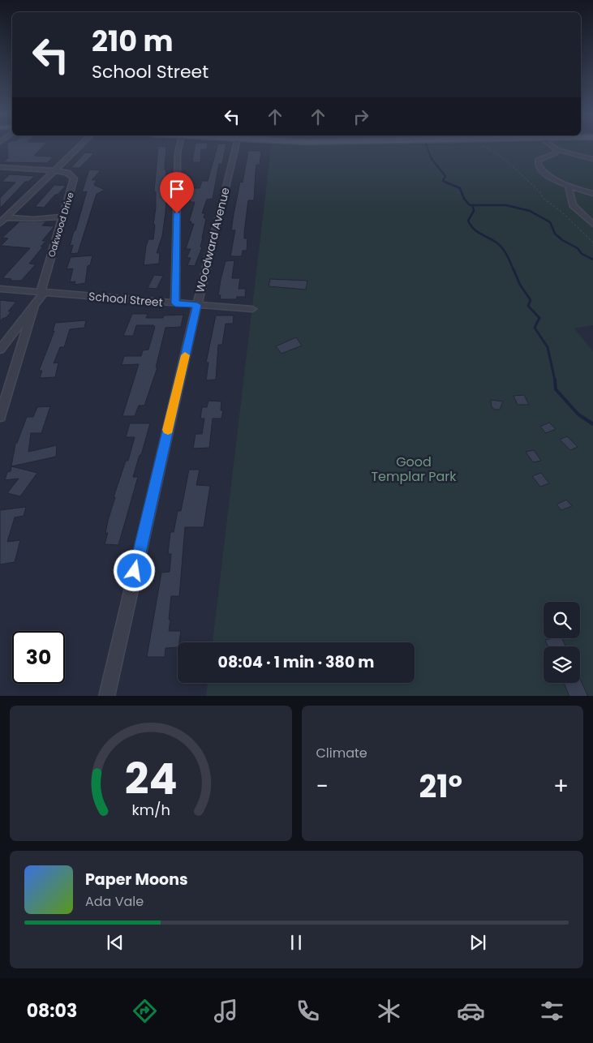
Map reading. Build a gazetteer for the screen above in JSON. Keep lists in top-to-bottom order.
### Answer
{
  "streets": {
    "street": ["Oakwood Drive", "Woodward Avenue", "School Street"]
  },
  "crossings": [
    ["Oakwood Drive", "School Street"],
    ["Woodward Avenue", "School Street"]
  ],
  "parks": ["Good Templar Park"],
  "page": {
    "turn": ["210 m", "School Street"],
    "limit": "30",
    "trip": "08:04 · 1 min · 380 m",
    "tile": "Climate",
    "heat": ["−", "21°", "+"],
    "song": ["Paper Moons", "Ada Vale"],
    "tabs": "08:03",
    "gauge": ["24", "km/h"]
  }
}
